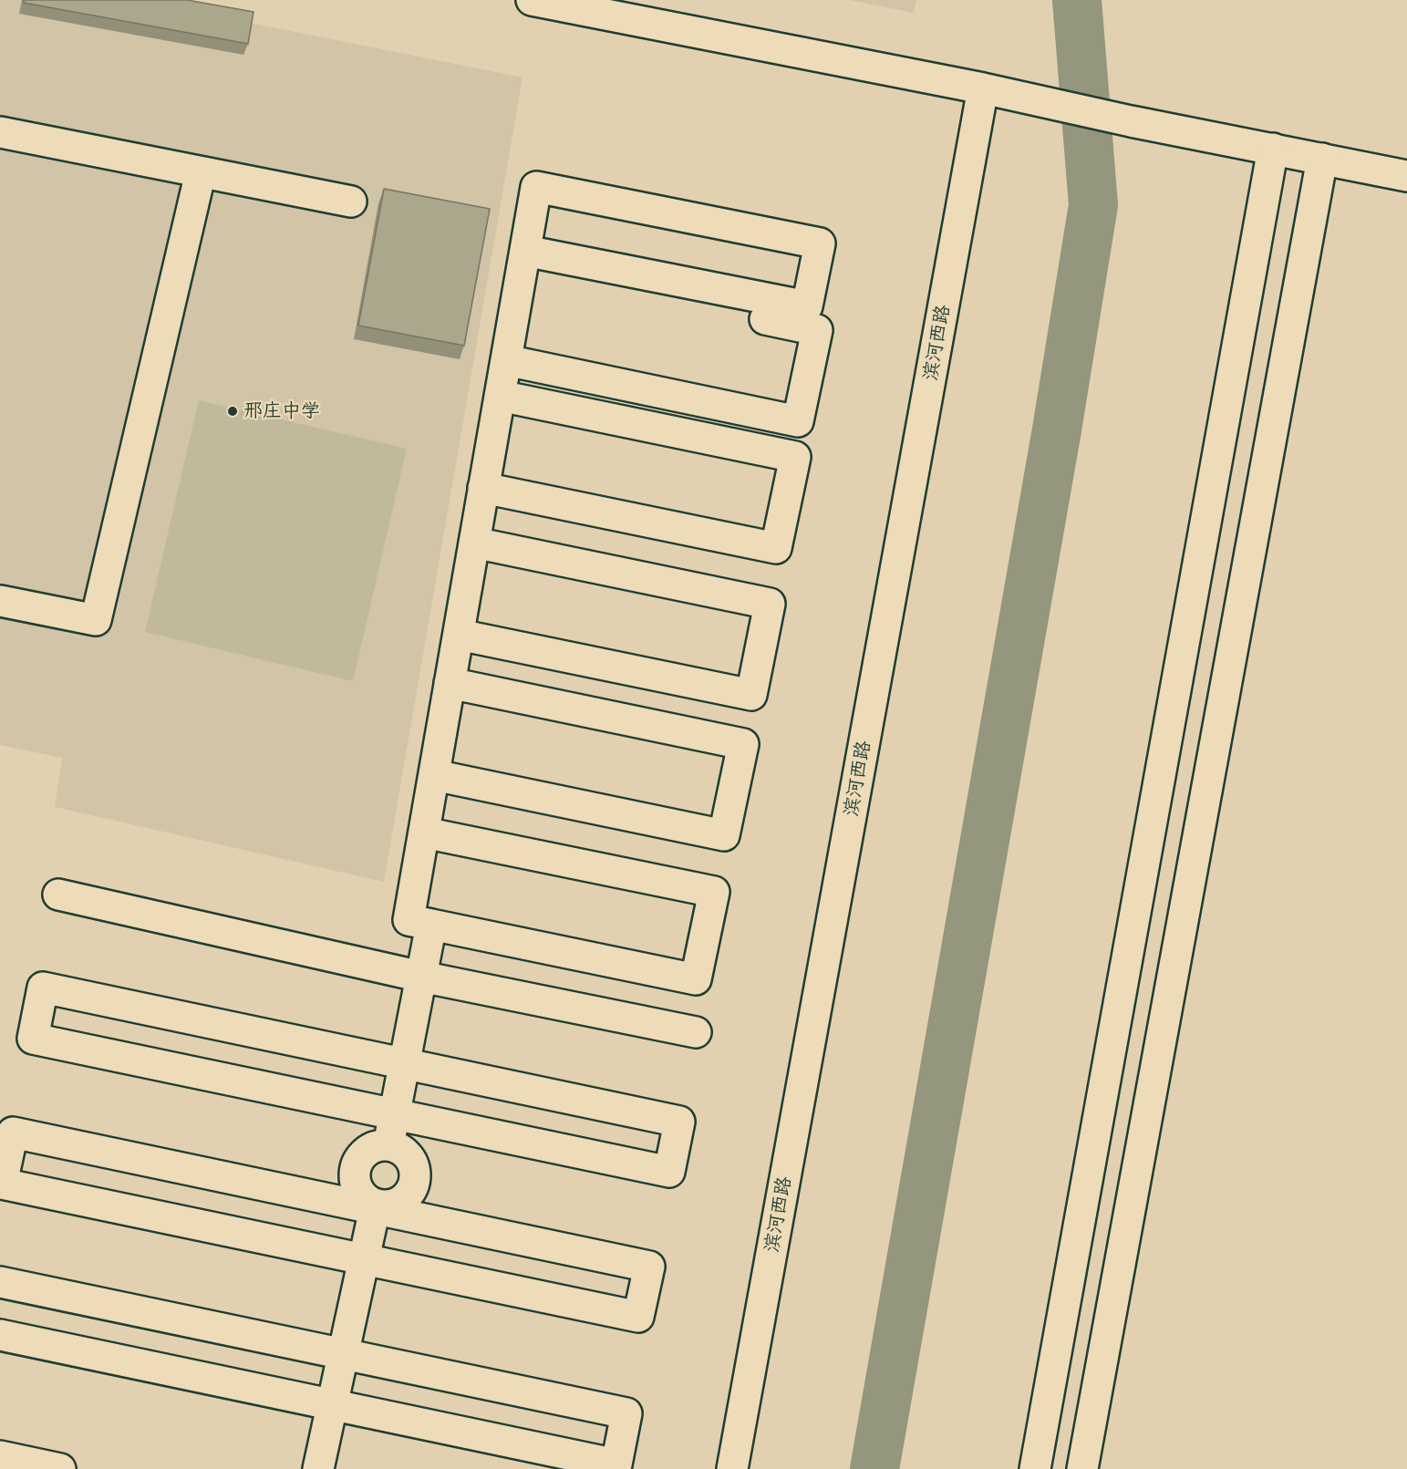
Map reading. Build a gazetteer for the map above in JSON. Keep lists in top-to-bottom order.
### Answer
{
  "streets": {
    "main road": ["滨河西路"]
  },
  "places": ["邢庄中学"]
}
